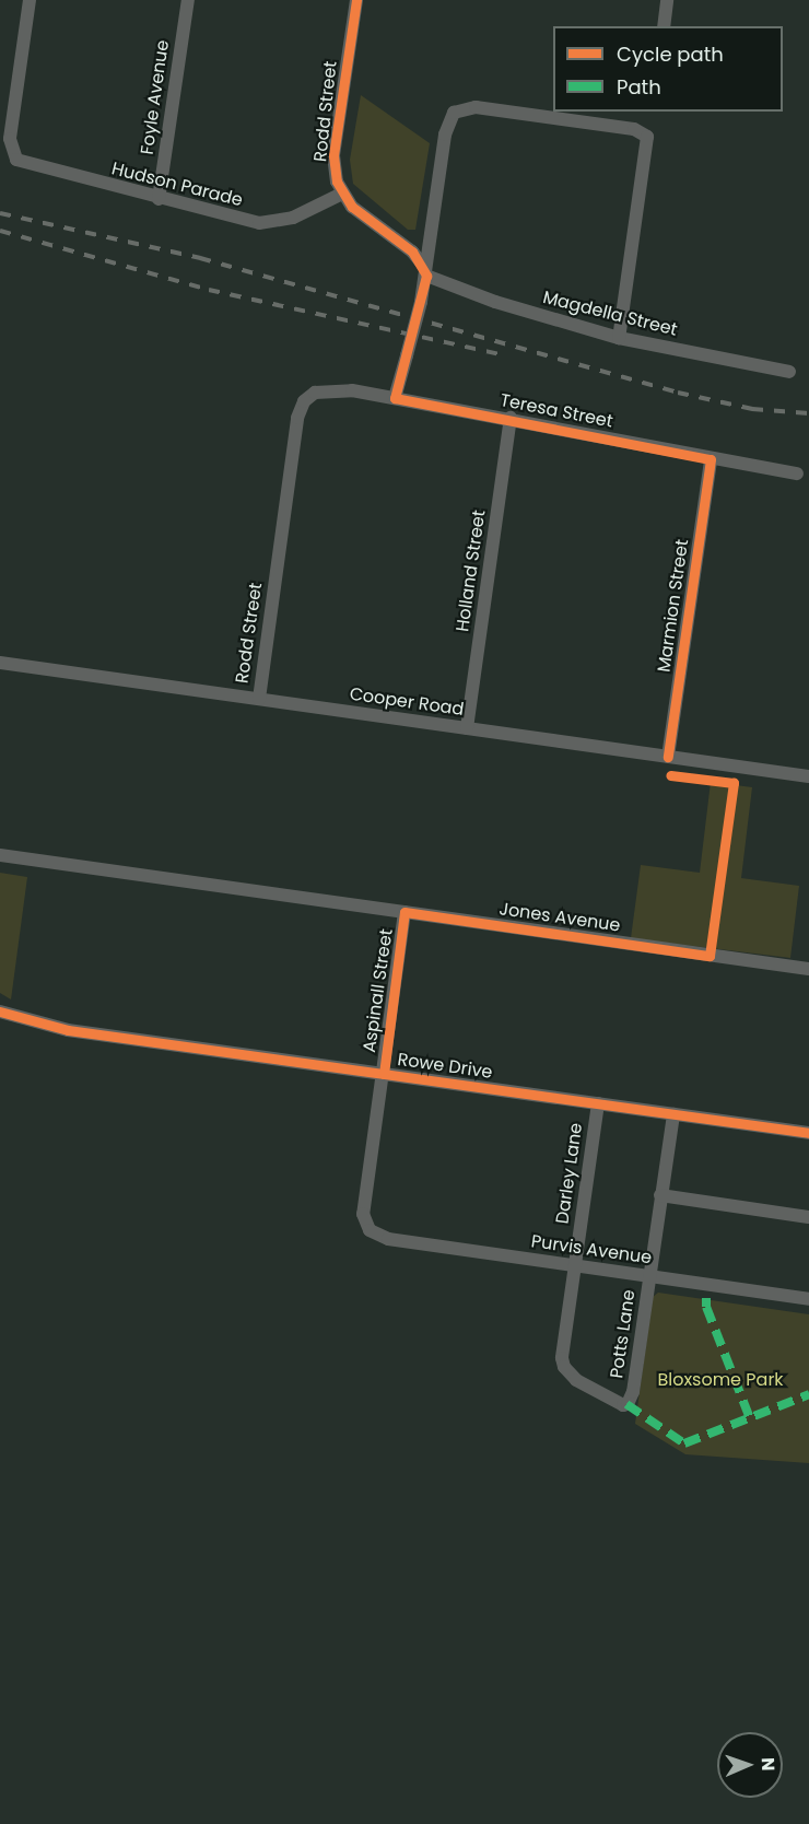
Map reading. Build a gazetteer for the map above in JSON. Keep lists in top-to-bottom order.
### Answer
{
  "streets": {
    "street": [
      "Foyle Avenue",
      "Rodd Street",
      "Hudson Parade",
      "Magdella Street",
      "Teresa Street",
      "Holland Street",
      "Marmion Street",
      "Cooper Road",
      "Jones Avenue",
      "Aspinall Street",
      "Rowe Drive",
      "Darley Lane",
      "Purvis Avenue",
      "Potts Lane"
    ]
  },
  "crossings": [
    ["Foyle Avenue", "Hudson Parade"],
    ["Rodd Street", "Hudson Parade"],
    ["Rodd Street", "Teresa Street"],
    ["Rodd Street", "Cooper Road"],
    ["Teresa Street", "Holland Street"],
    ["Teresa Street", "Marmion Street"],
    ["Holland Street", "Cooper Road"],
    ["Marmion Street", "Cooper Road"],
    ["Jones Avenue", "Aspinall Street"],
    ["Aspinall Street", "Rowe Drive"],
    ["Aspinall Street", "Purvis Avenue"],
    ["Rowe Drive", "Darley Lane"],
    ["Rowe Drive", "Potts Lane"],
    ["Darley Lane", "Purvis Avenue"],
    ["Darley Lane", "Potts Lane"],
    ["Purvis Avenue", "Potts Lane"]
  ],
  "parks": ["Bloxsome Park"],
  "legend": ["Cycle path", "Path"],
  "north": "right"
}
